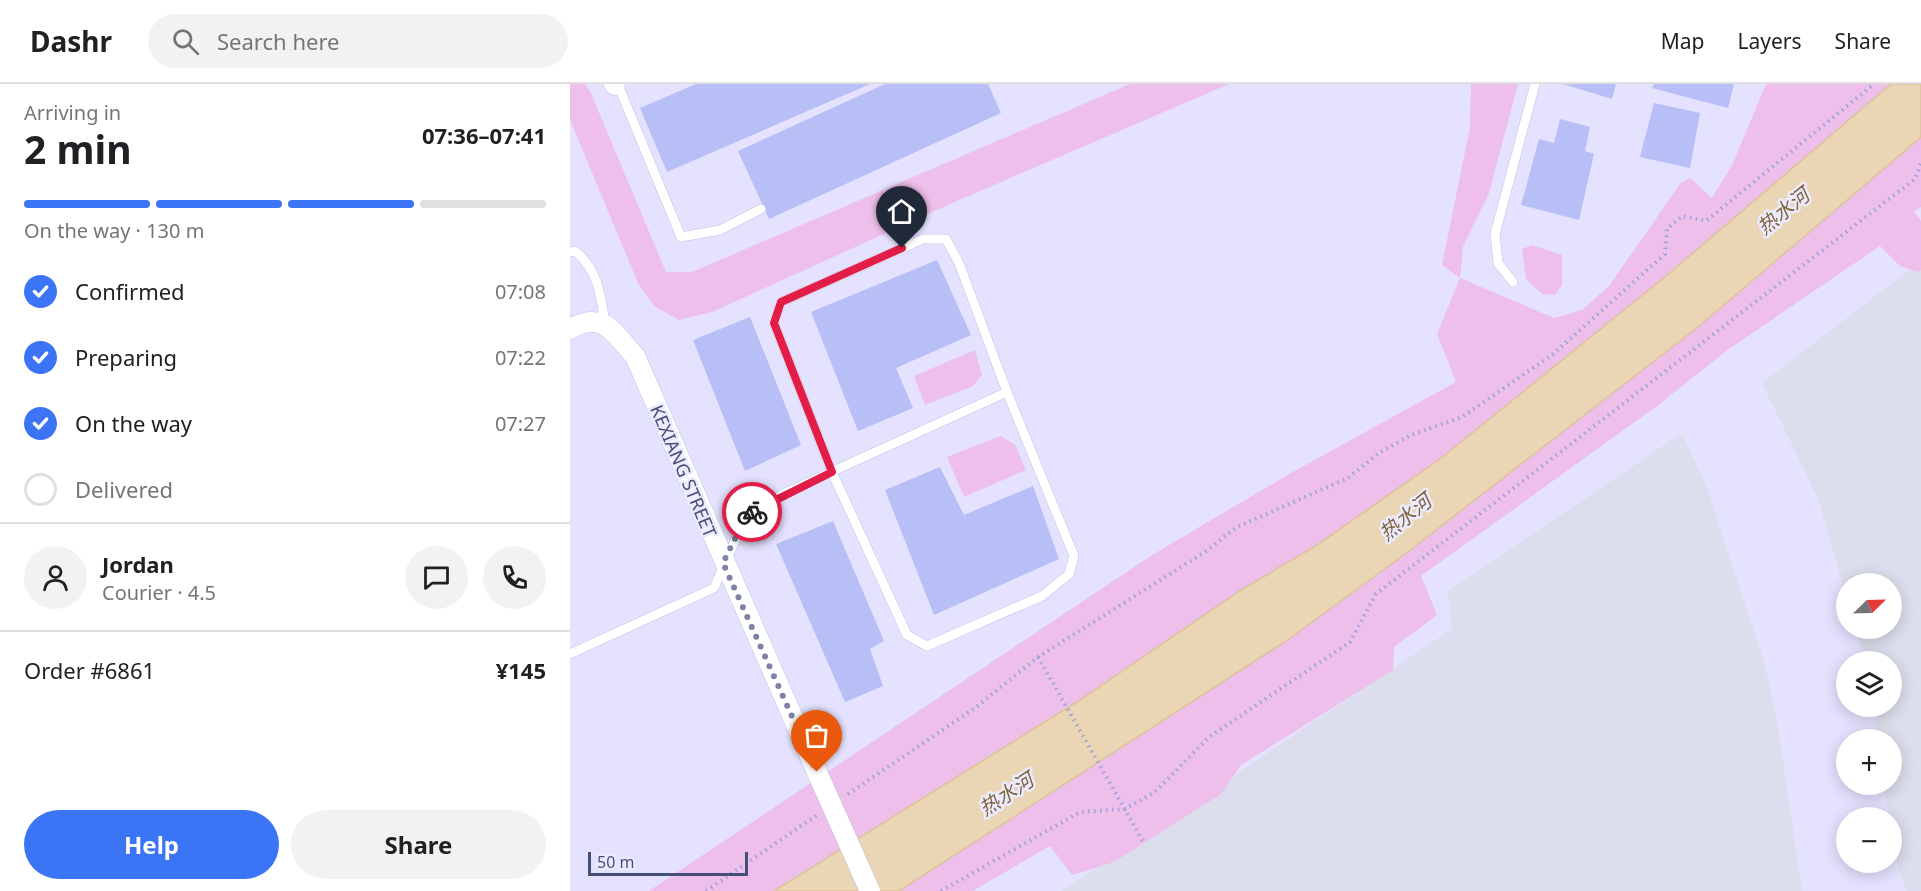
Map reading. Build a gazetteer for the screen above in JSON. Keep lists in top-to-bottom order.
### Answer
{
  "streets": {
    "street": ["KEXIANG STREET"]
  },
  "water": ["热水河"],
  "scale_bar": "50 m",
  "north": "top right",
  "page": {
    "header": "Dashr",
    "search": "Search here",
    "nav": ["Map", "Layers", "Share"],
    "heading": ["2 min", "Arriving in", "07:36–07:41"],
    "panel": [
      "Jordan",
      "Courier · 4.5",
      "Order #6861",
      "¥145"
    ],
    "bar": "On the way · 130 m",
    "list": [
      ["Confirmed", "07:08"],
      ["Preparing", "07:22"],
      ["On the way", "07:27"],
      "Delivered"
    ],
    "map_buttons": ["+", "−"],
    "buttons": ["Help", "Share"],
    "scale": "50 m"
  }
}
